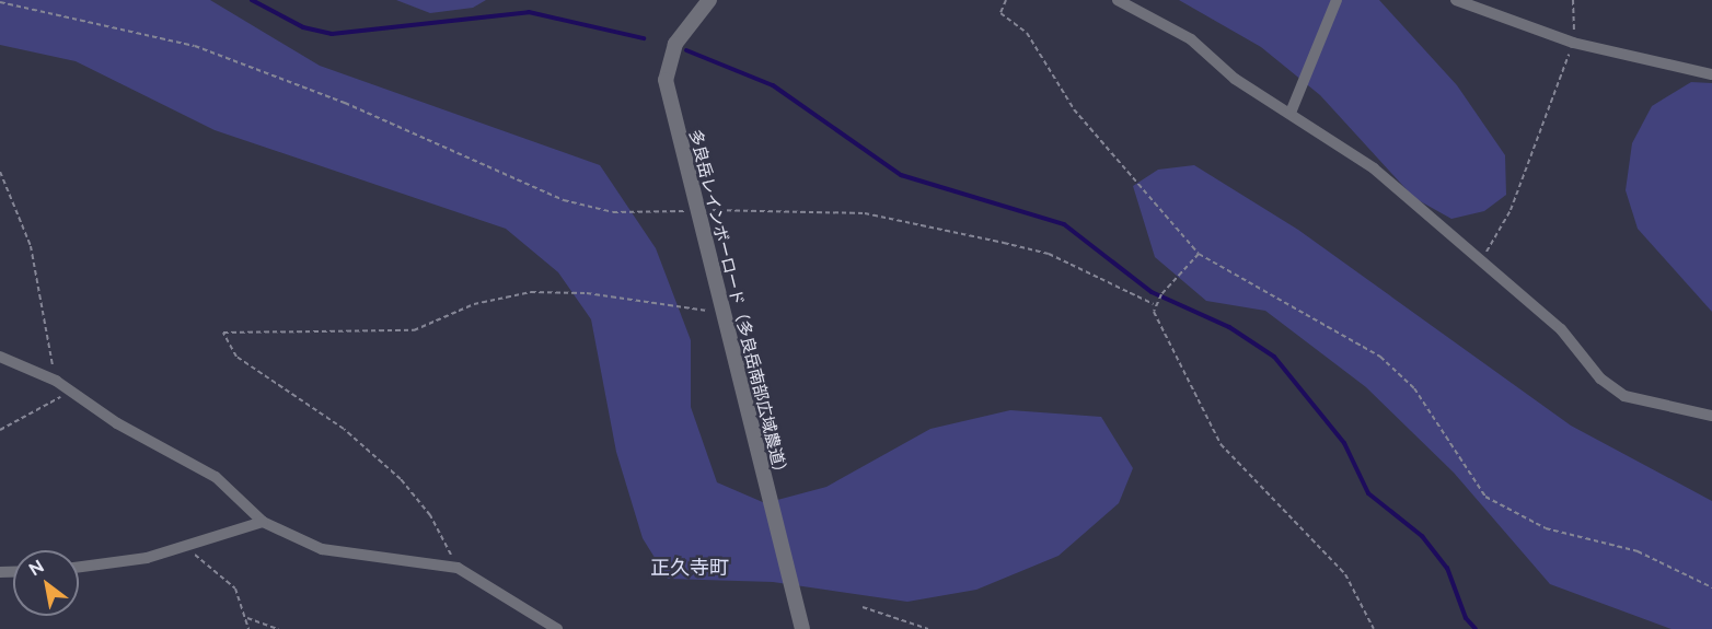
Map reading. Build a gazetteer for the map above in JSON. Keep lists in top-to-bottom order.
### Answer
{
  "streets": {
    "street": ["多良岳レインボーロード（多良岳南部広域農道）"]
  },
  "districts": ["正久寺町"],
  "north": "top left"
}
